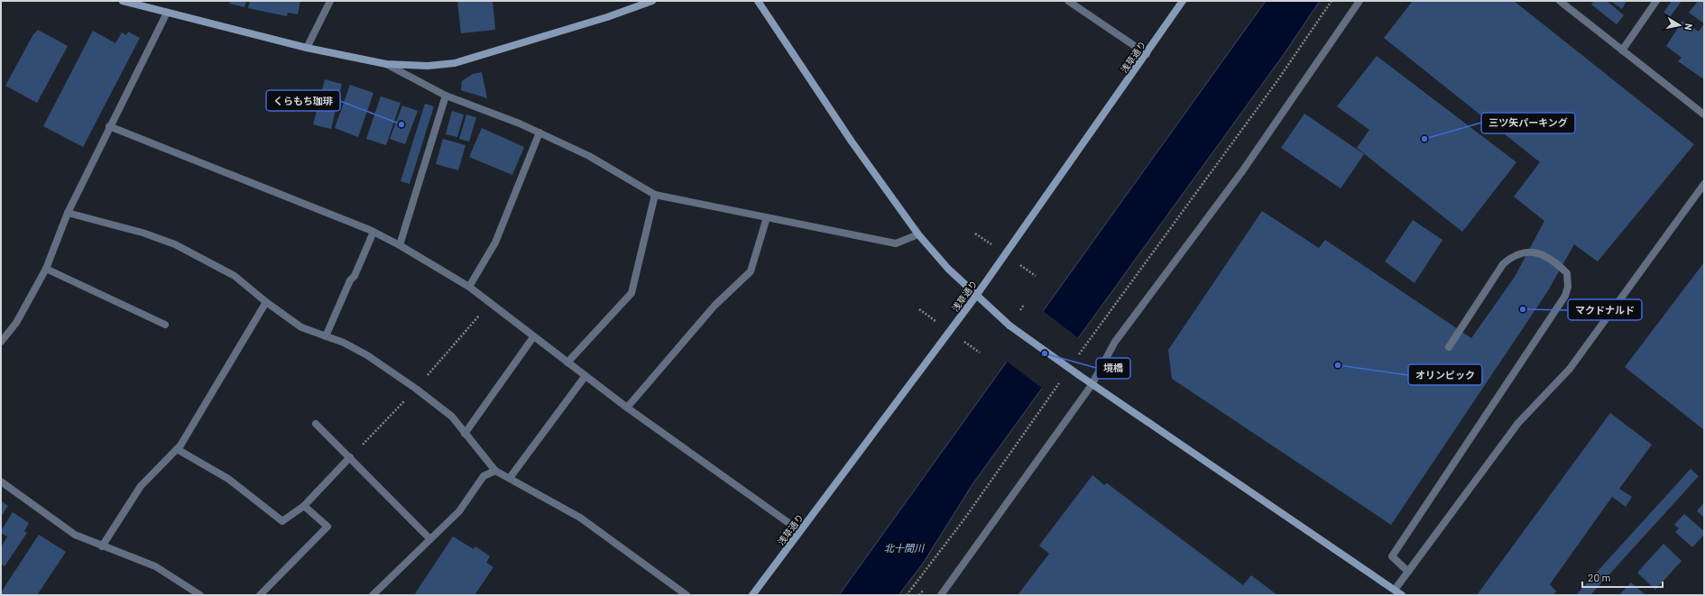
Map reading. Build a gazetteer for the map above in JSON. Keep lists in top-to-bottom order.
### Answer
{
  "streets": {
    "street": ["浅草通り"]
  },
  "water": ["北十間川"],
  "places": [
    "くらもち珈琲",
    "三ツ矢パーキング",
    "マクドナルド",
    "境橋",
    "オリンピック"
  ],
  "scale_bar": "20 m",
  "north": "right"
}
